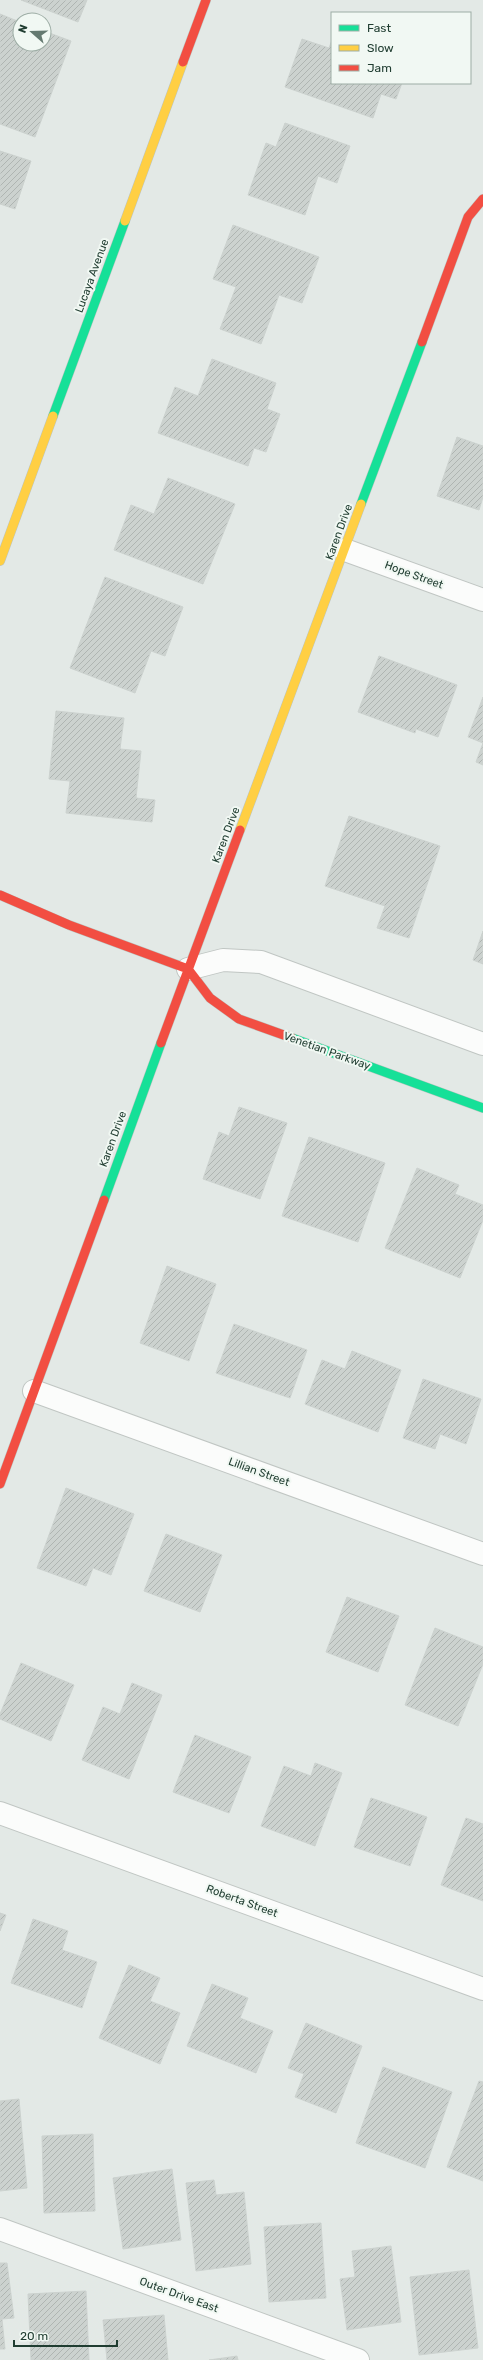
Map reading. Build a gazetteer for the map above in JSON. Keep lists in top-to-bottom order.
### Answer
{
  "streets": {
    "street": [
      "Lucaya Avenue",
      "Karen Drive",
      "Hope Street",
      "Venetian Parkway",
      "Lillian Street",
      "Roberta Street",
      "Outer Drive East"
    ]
  },
  "crossings": [
    ["Karen Drive", "Hope Street"],
    ["Karen Drive", "Venetian Parkway"],
    ["Karen Drive", "Lillian Street"]
  ],
  "legend": ["Fast", "Slow", "Jam"],
  "scale_bar": "20 m",
  "north": "left"
}
